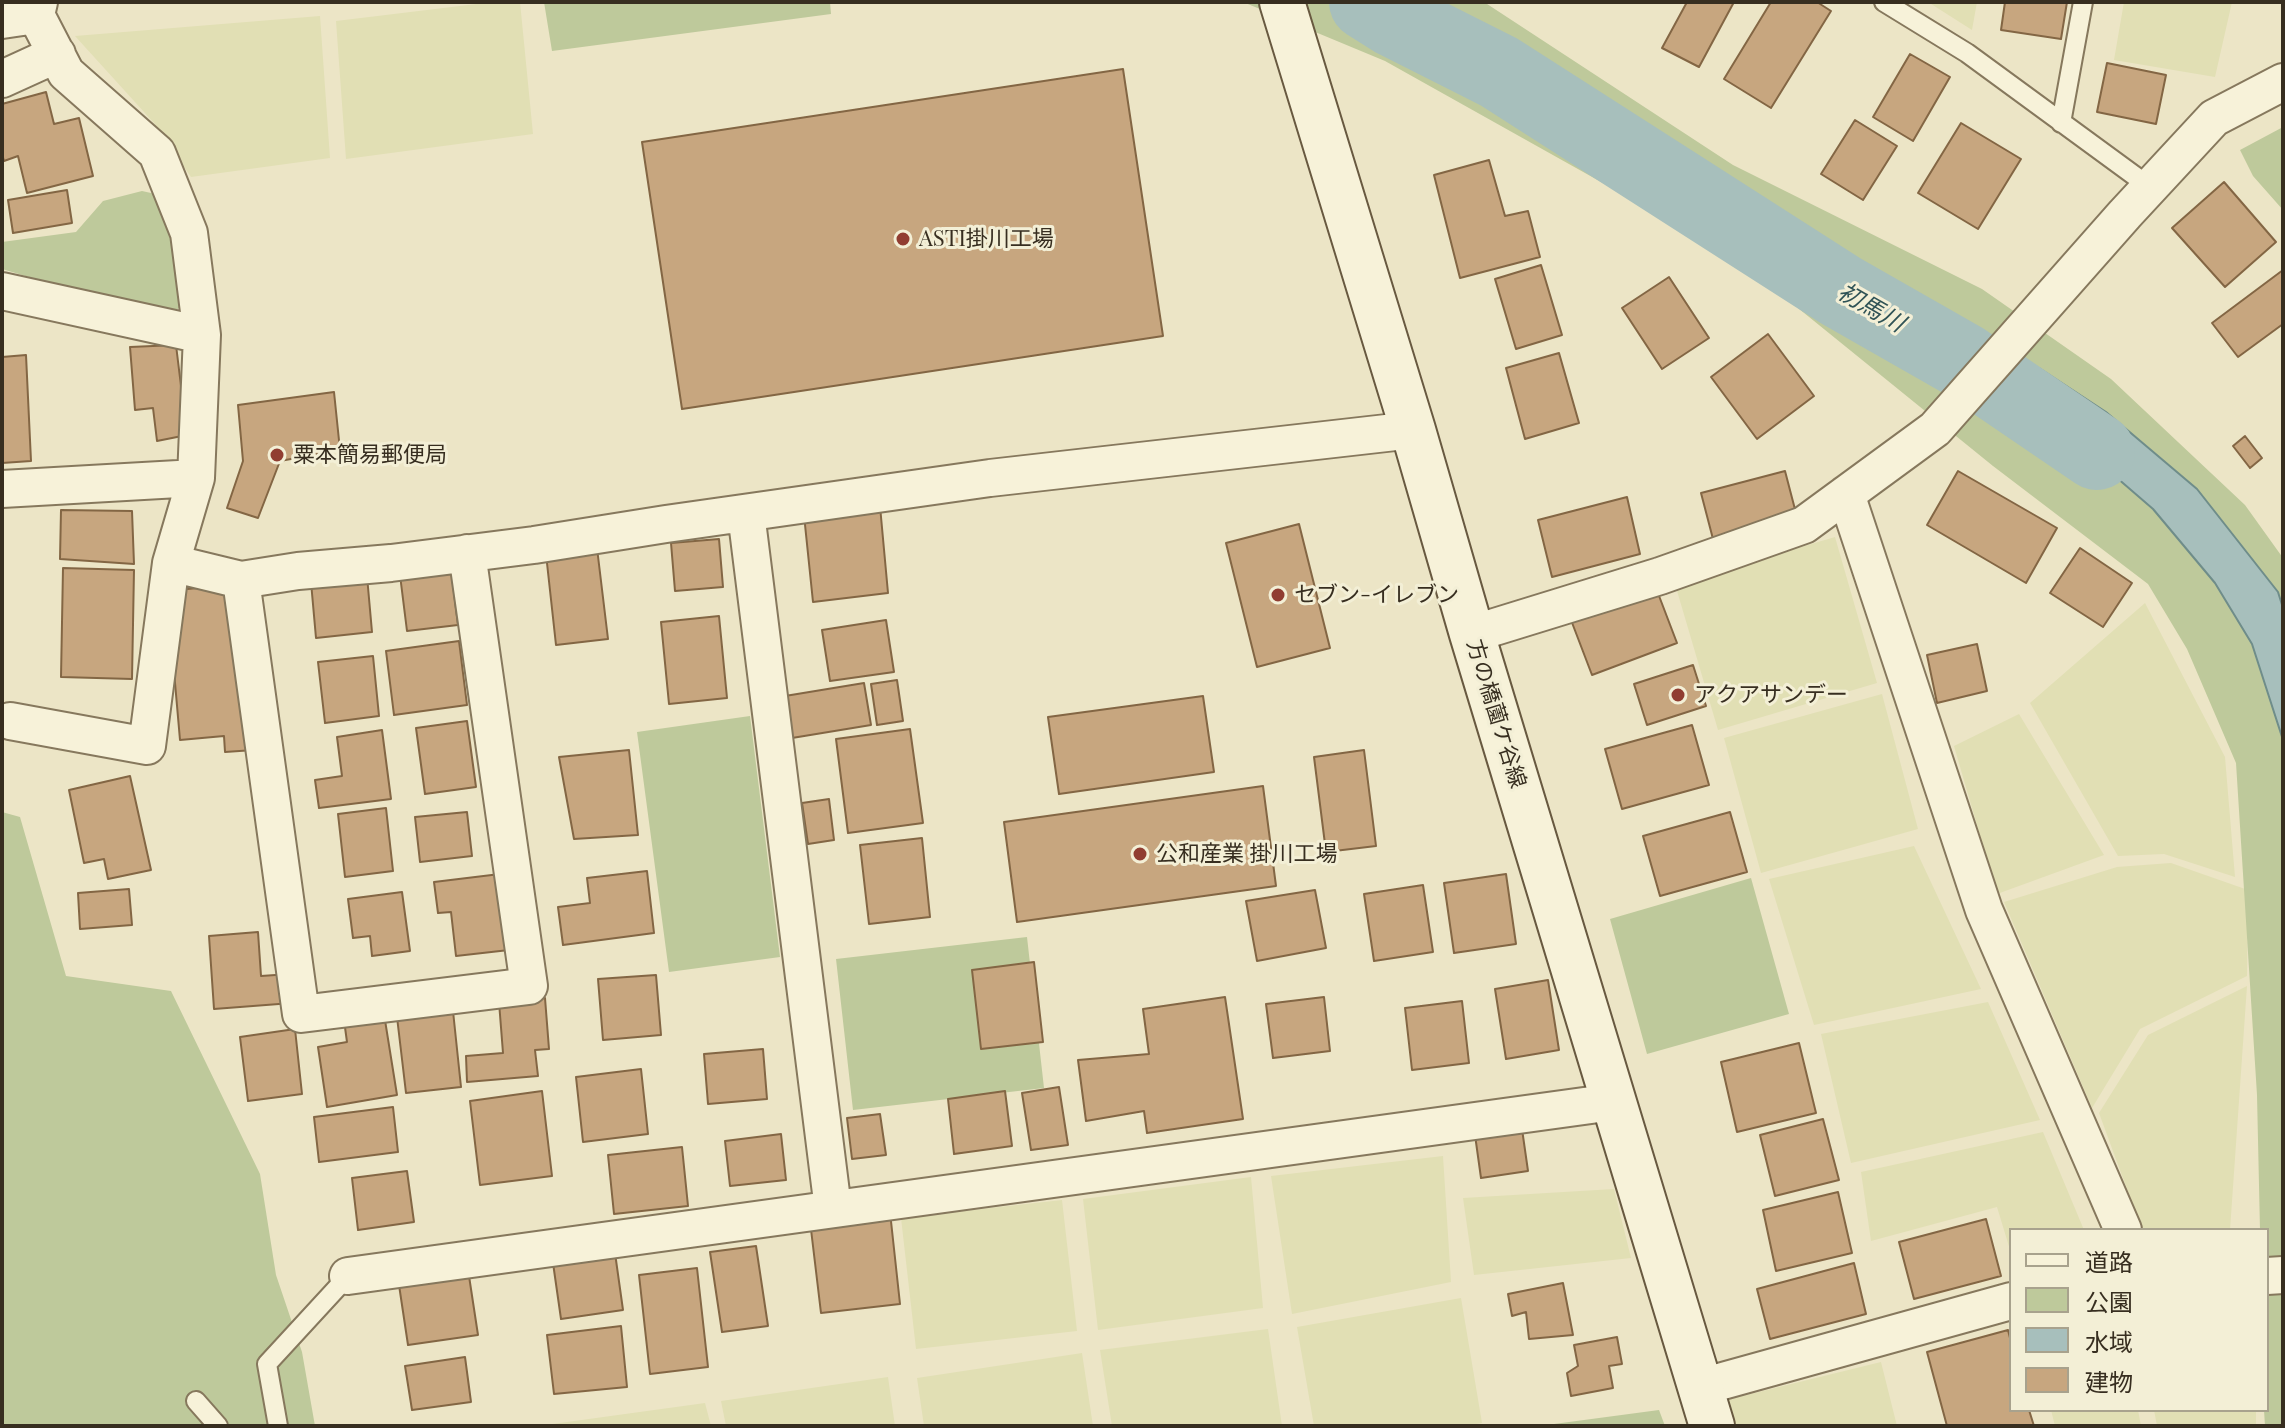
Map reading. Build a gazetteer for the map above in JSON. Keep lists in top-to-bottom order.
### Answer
{
  "streets": {
    "main road": ["方の橋薗ケ谷線"]
  },
  "water": ["初馬川"],
  "places": [
    "ASTI掛川工場",
    "粟本簡易郵便局",
    "セブン-イレブン",
    "アクアサンデー",
    "公和産業 掛川工場"
  ],
  "legend": [
    "道路",
    "公園",
    "水域",
    "建物"
  ]
}
